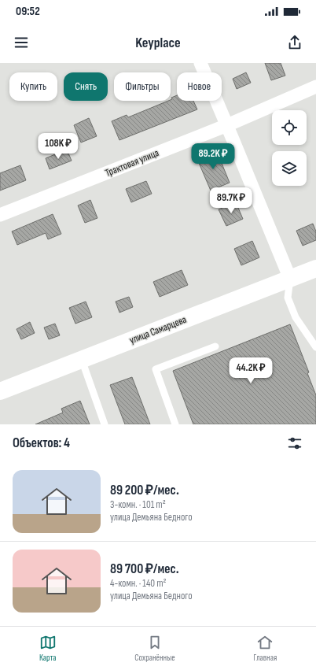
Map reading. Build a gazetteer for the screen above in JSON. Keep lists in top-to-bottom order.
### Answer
{
  "streets": {
    "street": ["Трактовая улица", "улица Самарцева"]
  },
  "page": {
    "status": "09:52",
    "header": "Keyplace",
    "chip": [
      "Купить",
      "Снять",
      "Фильтры",
      "Новое"
    ],
    "price": [
      "108K ₽",
      "89.2K ₽",
      "89.7K ₽",
      "44.2K ₽"
    ],
    "heading": "Объектов: 4",
    "list": [
      {
        "name": "89 200 ₽/мес.",
        "note": "3-комн. · 101 m² · улица Демьяна Бедного"
      },
      {
        "name": "89 700 ₽/мес.",
        "note": "4-комн. · 140 m² · улица Демьяна Бедного"
      }
    ],
    "tabs": ["Карта", "Сохранённые", "Главная"]
  }
}
